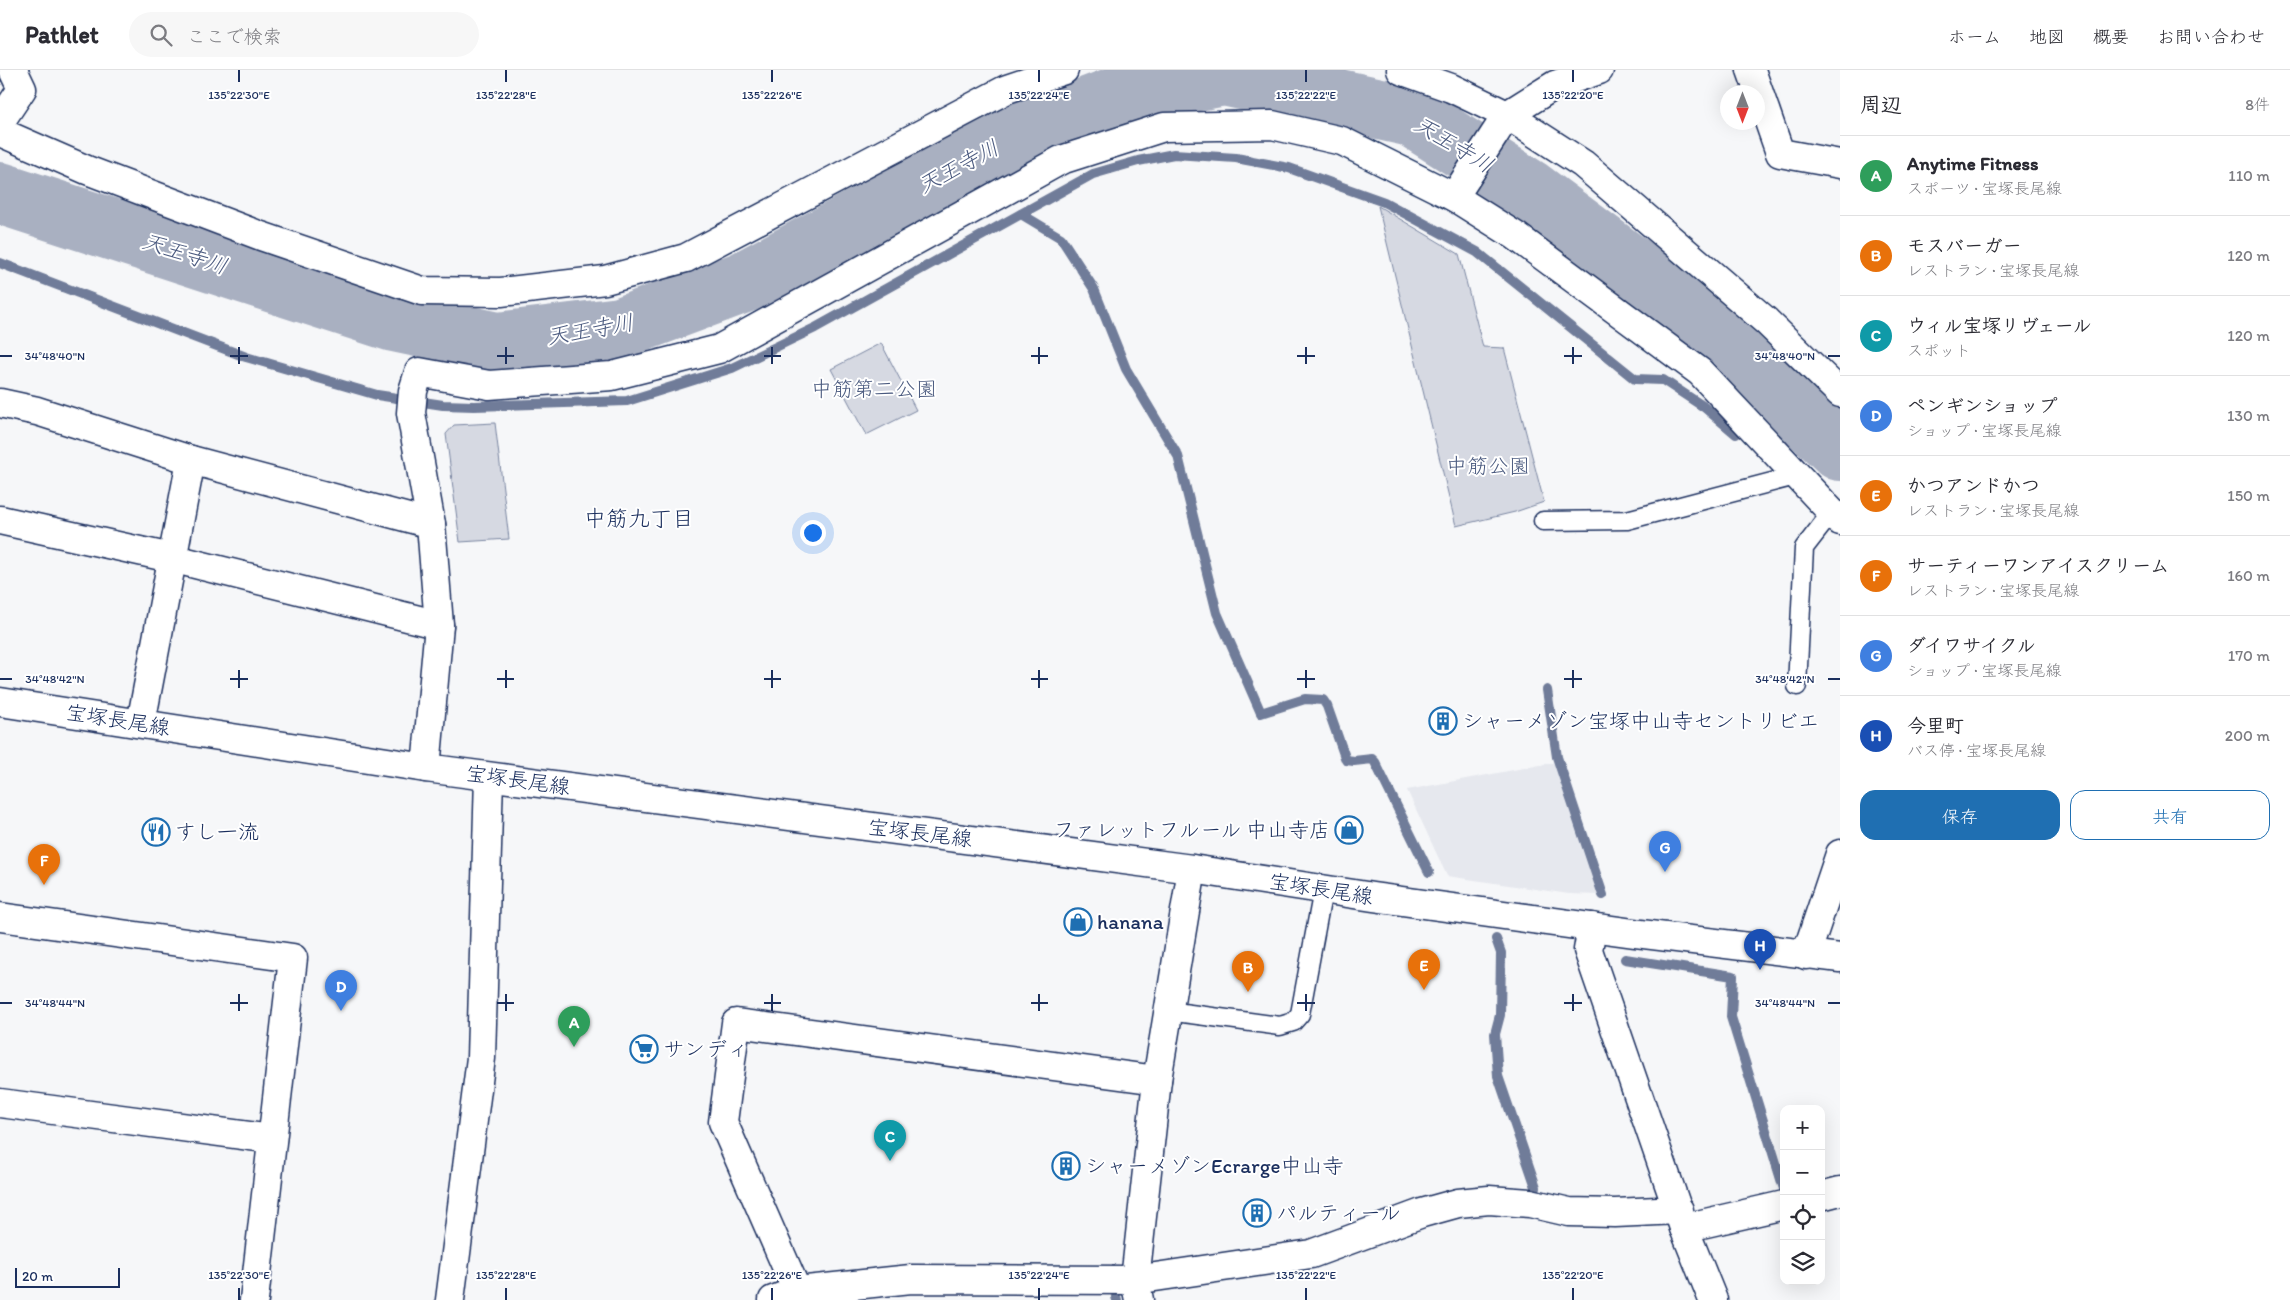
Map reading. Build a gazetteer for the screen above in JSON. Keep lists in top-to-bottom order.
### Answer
{
  "streets": {
    "street": ["宝塚長尾線"]
  },
  "districts": ["中筋九丁目"],
  "water": ["天王寺川"],
  "parks": ["中筋第二公園", "中筋公園"],
  "places": {
    "building": ["シャーメゾン宝塚中山寺セントリビエ", "シャーメゾンEcrarge中山寺", "パルティール"],
    "shop": ["ファレットフルール 中山寺店", "hanana"],
    "restaurant": ["すし一流"],
    "supermarket": ["サンディ"]
  },
  "scale_bar": "20 m",
  "north": "bottom",
  "page": {
    "header": "Pathlet",
    "search": "ここで検索",
    "nav": [
      "ホーム",
      "地図",
      "概要",
      "お問い合わせ"
    ],
    "heading": ["周辺", "8件"],
    "list": [
      {
        "mark": "A",
        "name": "Anytime Fitness",
        "note": "スポーツ · 宝塚長尾線",
        "value": "110 m"
      },
      {
        "mark": "B",
        "name": "モスバーガー",
        "note": "レストラン · 宝塚長尾線",
        "value": "120 m"
      },
      {
        "mark": "C",
        "name": "ウィル宝塚リヴェール",
        "note": "スポット",
        "value": "120 m"
      },
      {
        "mark": "D",
        "name": "ペンギンショップ",
        "note": "ショップ · 宝塚長尾線",
        "value": "130 m"
      },
      {
        "mark": "E",
        "name": "かつアンドかつ",
        "note": "レストラン · 宝塚長尾線",
        "value": "150 m"
      },
      {
        "mark": "F",
        "name": "サーティーワンアイスクリーム",
        "note": "レストラン · 宝塚長尾線",
        "value": "160 m"
      },
      {
        "mark": "G",
        "name": "ダイワサイクル",
        "note": "ショップ · 宝塚長尾線",
        "value": "170 m"
      },
      {
        "mark": "H",
        "name": "今里町",
        "note": "バス停 · 宝塚長尾線",
        "value": "200 m"
      }
    ],
    "buttons": ["保存", "共有"],
    "pins": [
      "G",
      "F",
      "H",
      "E",
      "B",
      "D",
      "A",
      "C"
    ],
    "map_buttons": ["+", "−"],
    "scale": "20 m"
  },
  "coordinates": [
    "135°22'30\"E",
    "135°22'28\"E",
    "135°22'26\"E",
    "135°22'24\"E",
    "135°22'22\"E",
    "135°22'20\"E",
    "34°48'40\"N",
    "34°48'42\"N",
    "34°48'44\"N"
  ]
}
